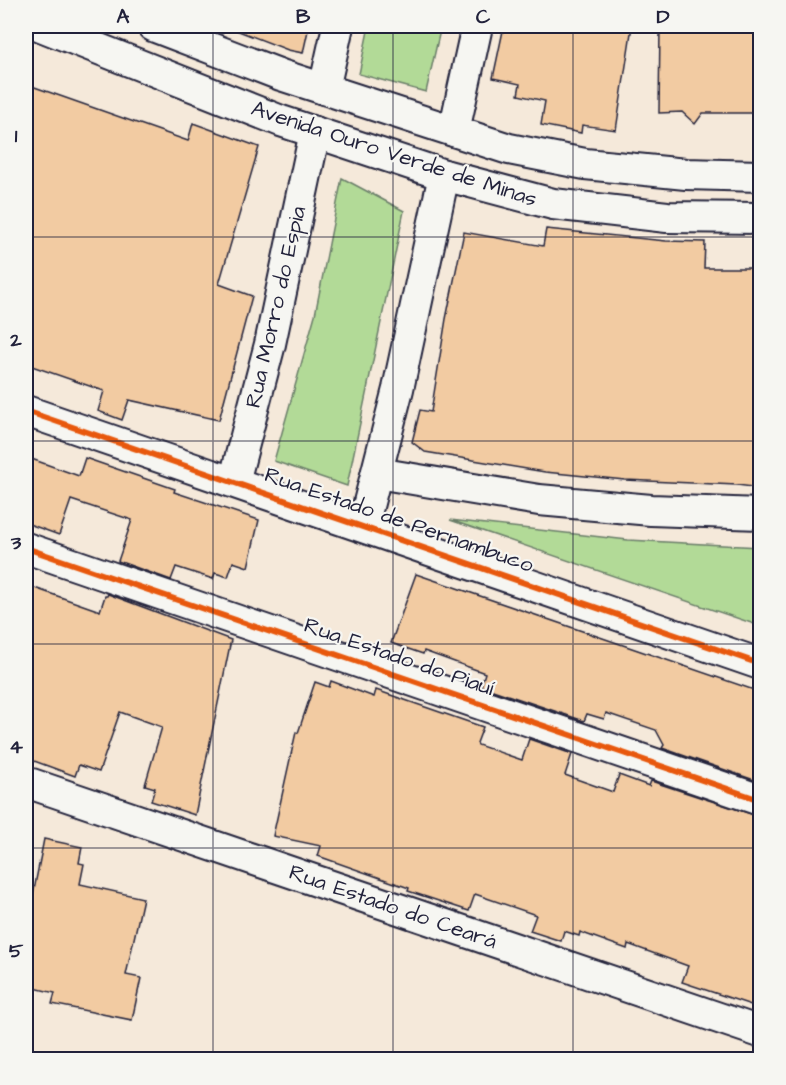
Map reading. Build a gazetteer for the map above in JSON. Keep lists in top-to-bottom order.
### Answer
{
  "streets": {
    "street": [
      "Avenida Ouro Verde de Minas",
      "Rua Morro do Espia",
      "Rua Estado de Pernambuco",
      "Rua Estado do Piauí",
      "Rua Estado do Ceará"
    ]
  },
  "crossings": [
    ["Avenida Ouro Verde de Minas", "Rua Morro do Espia"],
    ["Rua Morro do Espia", "Rua Estado de Pernambuco"]
  ],
  "grid": {
    "columns": [
      "A",
      "B",
      "C",
      "D"
    ],
    "rows": [
      "1",
      "2",
      "3",
      "4",
      "5"
    ]
  }
}
